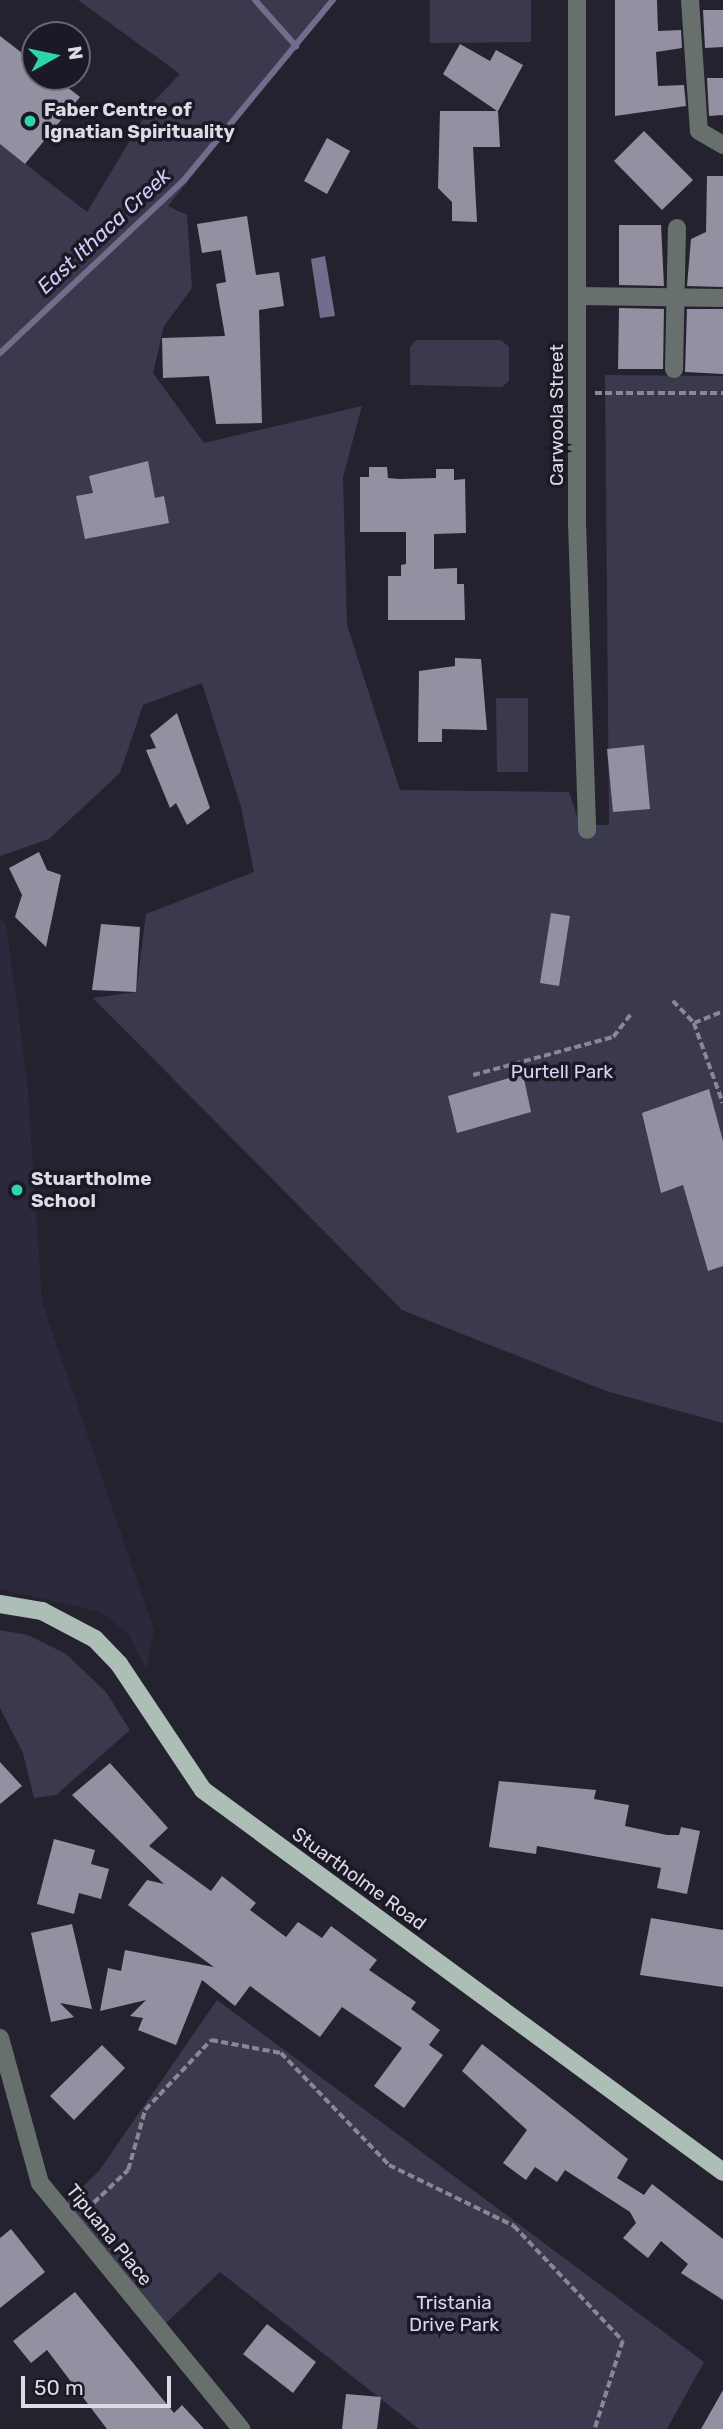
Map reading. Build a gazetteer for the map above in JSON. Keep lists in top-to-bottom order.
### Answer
{
  "streets": {
    "main road": ["Stuartholme Road"],
    "street": ["Carwoola Street", "Tipuana Place"]
  },
  "water": ["East Ithaca Creek"],
  "parks": ["Purtell Park", "Tristania Drive Park"],
  "places": ["Faber Centre of Ignatian Spirituality", "Stuartholme School"],
  "scale_bar": "50 m",
  "north": "right"
}
